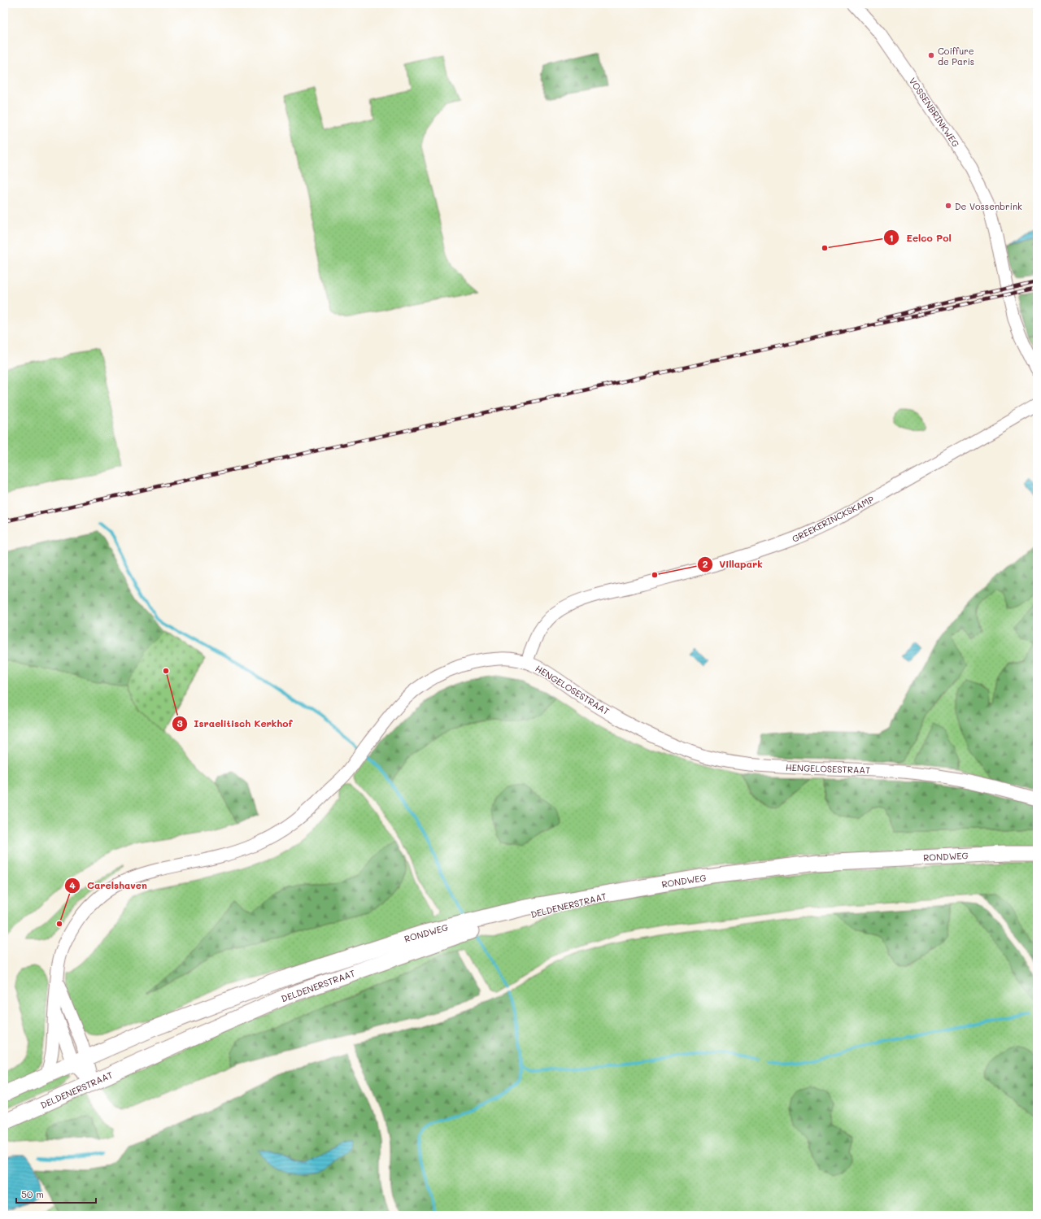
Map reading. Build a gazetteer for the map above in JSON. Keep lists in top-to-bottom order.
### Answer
{
  "streets": {
    "main road": ["RONDWEG", "DELDENERSTRAAT"],
    "street": ["VOSSENBRINKWEG", "GREEKERINCKSKAMP", "HENGELOSESTRAAT"]
  },
  "crossings": [
    ["GREEKERINCKSKAMP", "HENGELOSESTRAAT"],
    ["HENGELOSESTRAAT", "DELDENERSTRAAT"],
    ["RONDWEG", "DELDENERSTRAAT"]
  ],
  "places": [
    "Coiffure de Paris",
    "De Vossenbrink",
    "Eelco Pol",
    "Villapark",
    "Israelitisch Kerkhof",
    "Carelshaven"
  ],
  "scale_bar": "50 m"
}
